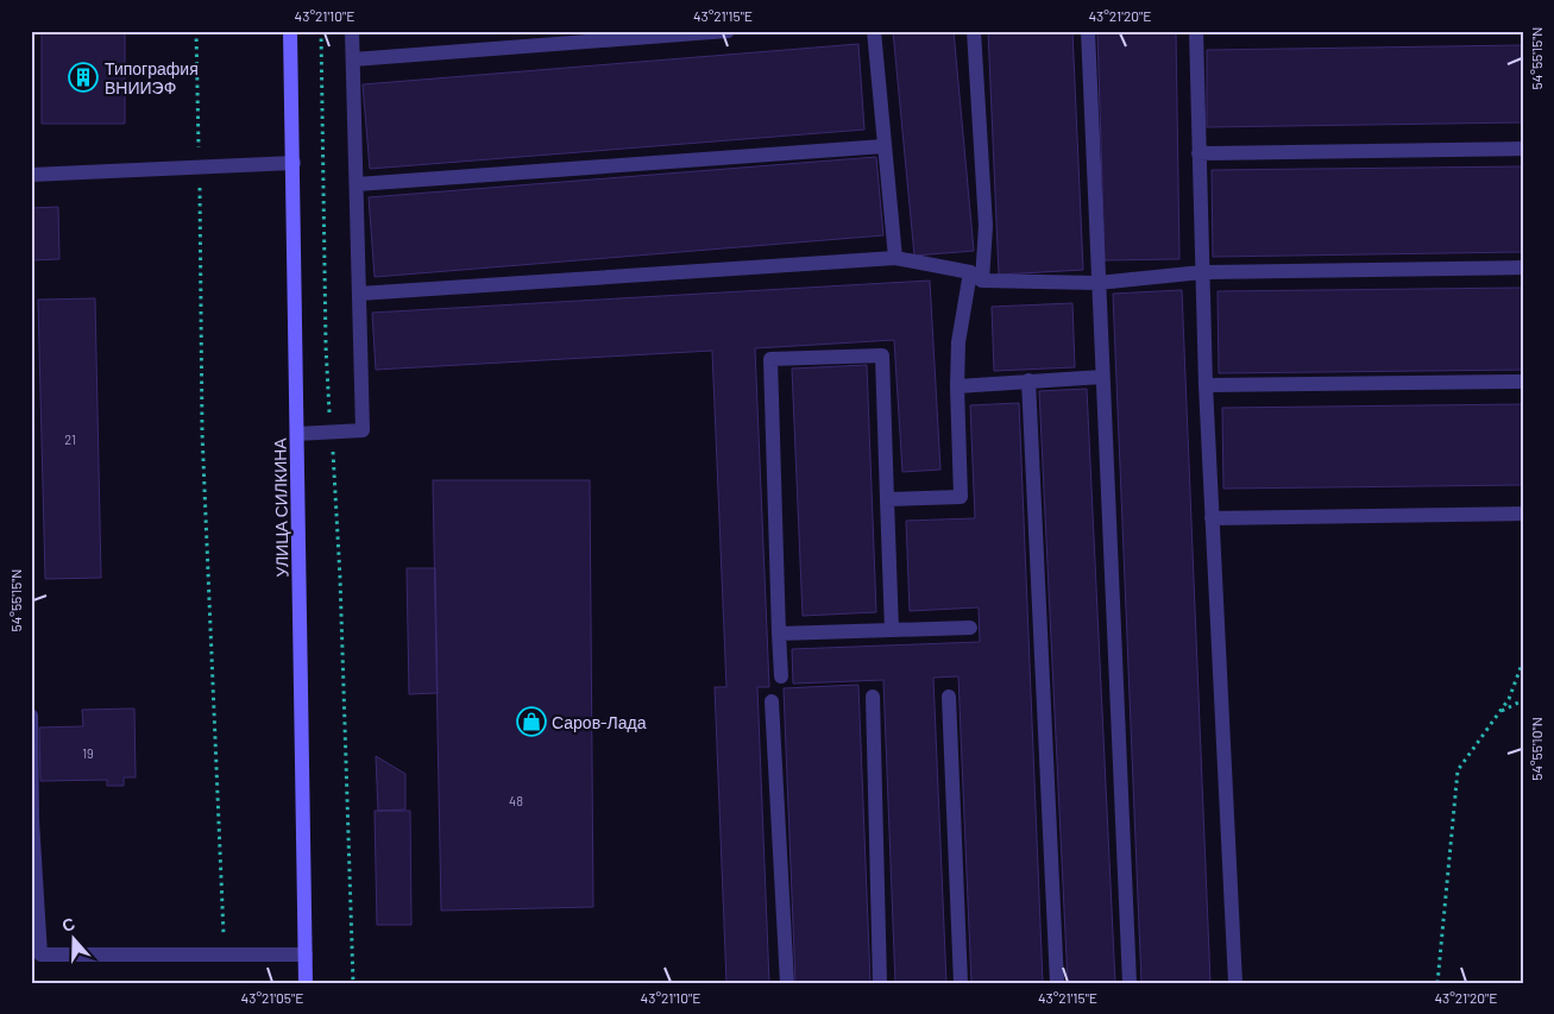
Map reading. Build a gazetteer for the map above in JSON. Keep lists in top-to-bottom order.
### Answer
{
  "streets": {
    "main road": ["УЛИЦА СИЛКИНА"]
  },
  "places": {
    "building": ["Типография ВНИИЭФ"],
    "shop": ["Саров-Лада"]
  },
  "house_numbers": ["21", "19", "48"],
  "north": "top",
  "coordinates": [
    "43°21'10\"E",
    "43°21'15\"E",
    "43°21'20\"E",
    "54°55'15\"N",
    "54°55'10\"N",
    "43°21'05\"E"
  ]
}
